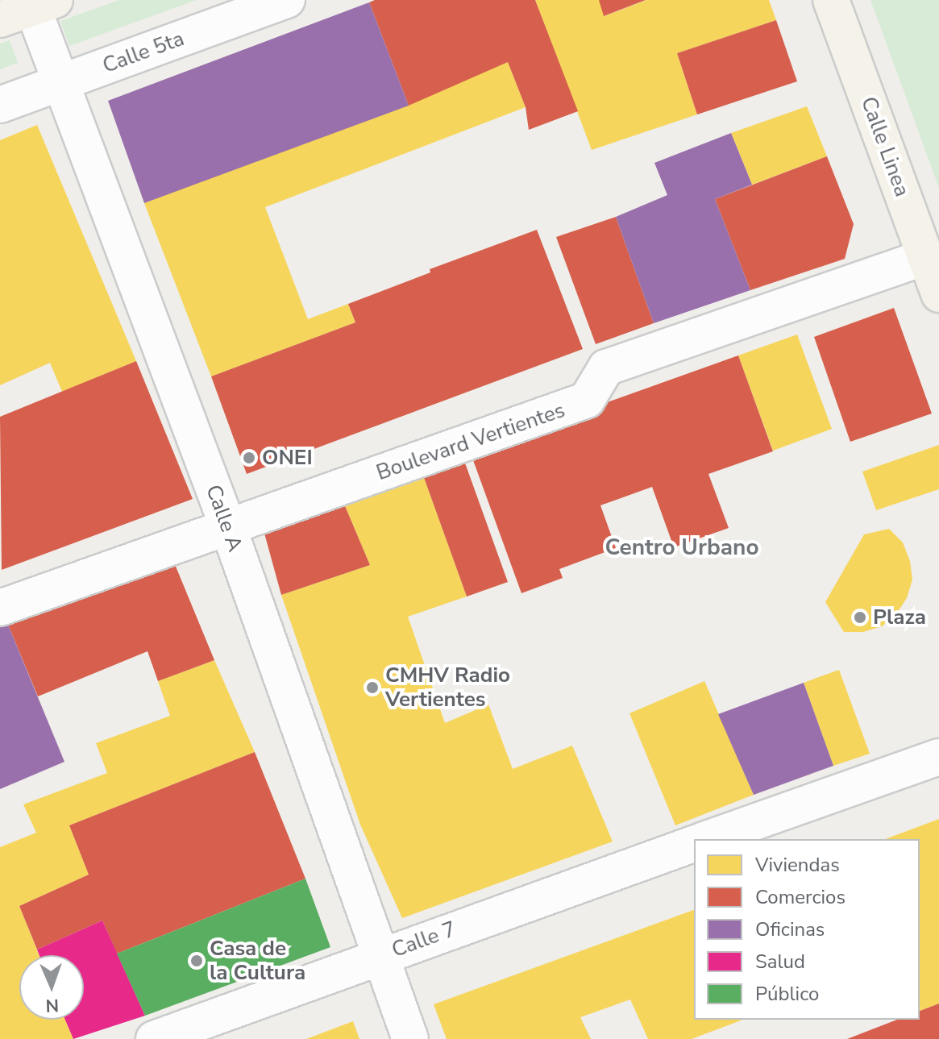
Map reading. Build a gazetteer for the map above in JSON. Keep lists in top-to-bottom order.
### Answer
{
  "streets": {
    "main road": ["Calle Linea"],
    "street": [
      "Calle 5ta",
      "Boulevard Vertientes",
      "Calle A",
      "Calle 7"
    ]
  },
  "crossings": [
    ["Calle 5ta", "Calle A"],
    ["Calle Linea", "Boulevard Vertientes"],
    ["Boulevard Vertientes", "Calle A"],
    ["Calle A", "Calle 7"]
  ],
  "districts": ["Centro Urbano"],
  "places": [
    "ONEI",
    "Plaza",
    "CMHV Radio Vertientes",
    "Casa de la Cultura"
  ],
  "legend": [
    "Viviendas",
    "Comercios",
    "Oficinas",
    "Salud",
    "Público"
  ],
  "north": "bottom"
}
